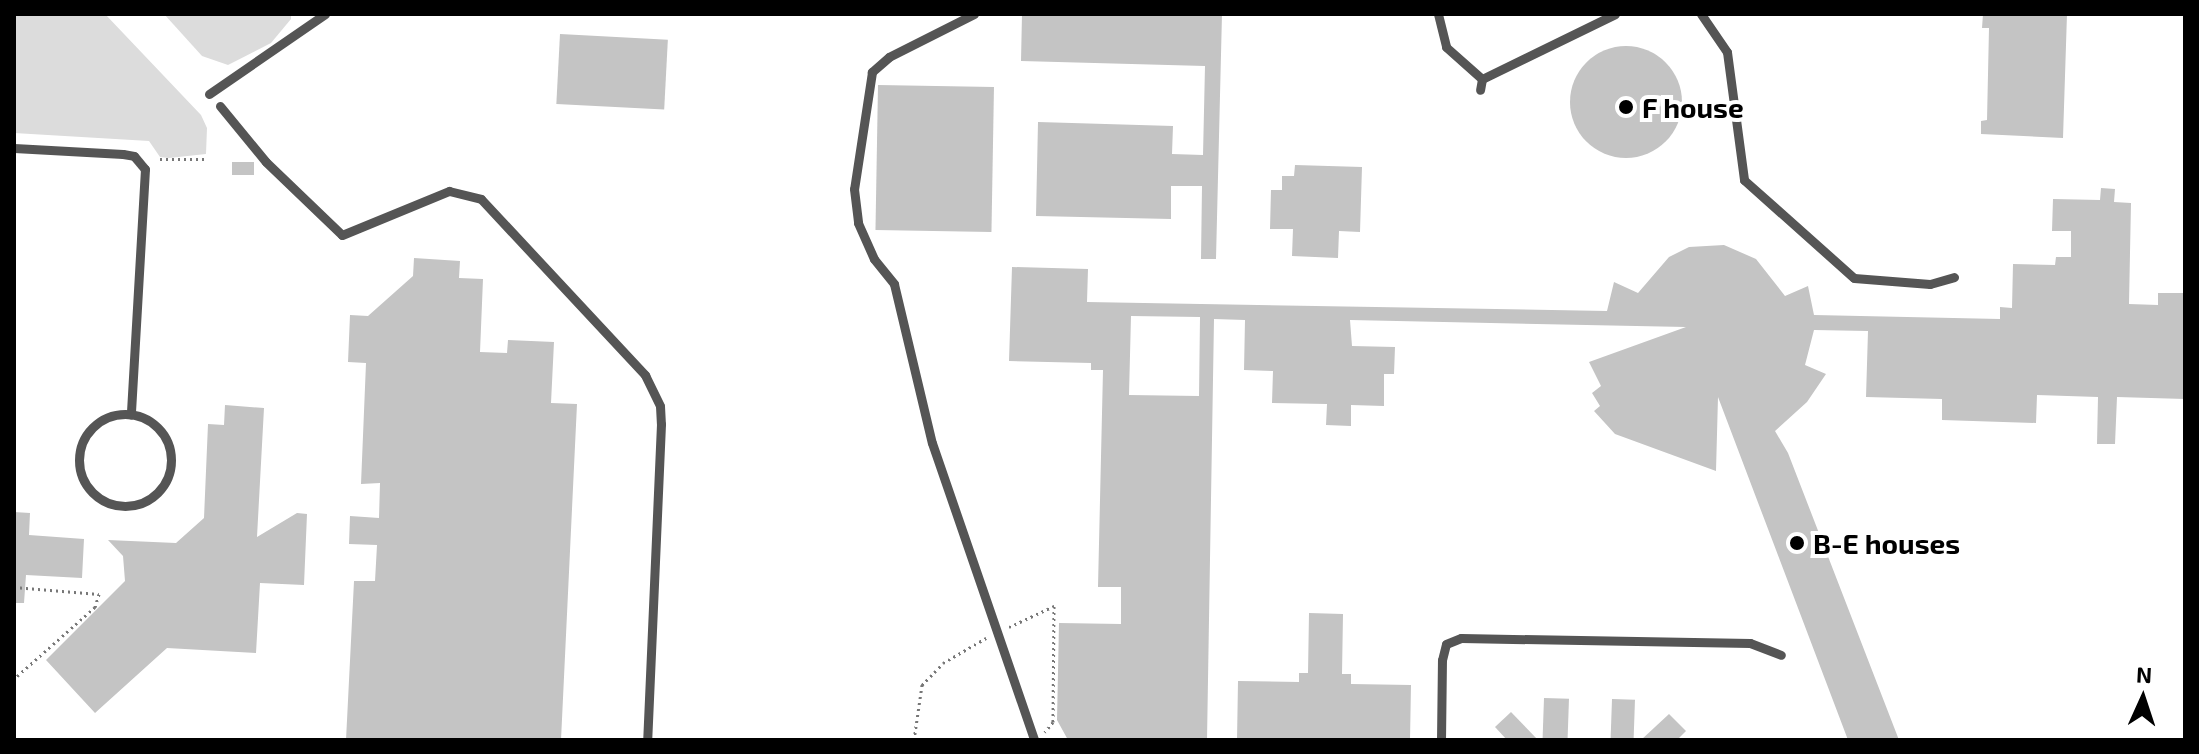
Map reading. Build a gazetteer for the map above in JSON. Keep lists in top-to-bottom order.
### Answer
{
  "places": ["F house", "B-E houses"],
  "north": "top"
}
